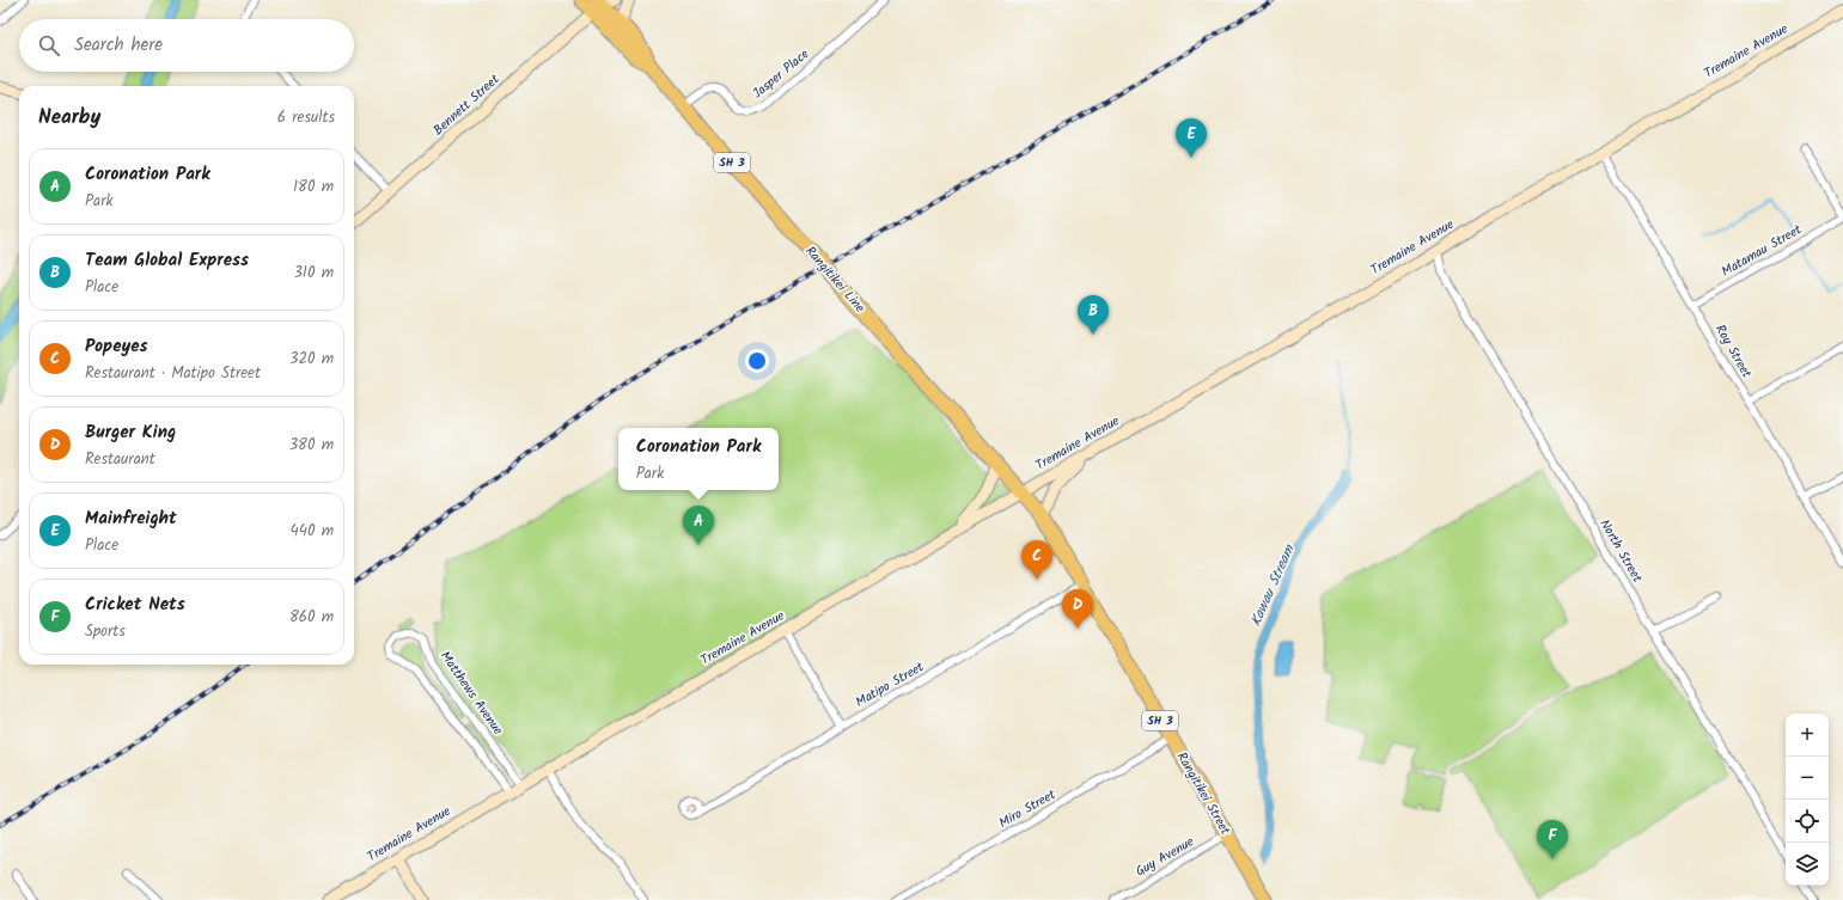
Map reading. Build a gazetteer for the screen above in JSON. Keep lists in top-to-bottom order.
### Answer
{
  "streets": {
    "highway": ["SH 3", "Rangitikei Line", "Rangitikei Street"],
    "main road": ["Tremaine Avenue", "Bennett Street"],
    "street": [
      "Jasper Place",
      "Matamau Street",
      "Roy Street",
      "North Street",
      "Matipo Street",
      "Matthews Avenue",
      "Miro Street",
      "Guy Avenue"
    ]
  },
  "crossings": [
    ["Tremaine Avenue", "Rangitikei Line"],
    ["Tremaine Avenue", "Roy Street"],
    ["Tremaine Avenue", "North Street"],
    ["Tremaine Avenue", "Matthews Avenue"],
    ["Tremaine Avenue", "Rangitikei Street"],
    ["Jasper Place", "Rangitikei Line"],
    ["Bennett Street", "Rangitikei Line"],
    ["Matamau Street", "Roy Street"],
    ["Rangitikei Line", "Rangitikei Street"],
    ["Matipo Street", "Rangitikei Street"],
    ["Rangitikei Street", "Miro Street"],
    ["Rangitikei Street", "Guy Avenue"]
  ],
  "water": ["Kawau Stream"],
  "page": {
    "search": "Search here",
    "heading": ["Nearby", "6 results"],
    "pins": [
      "E",
      "B",
      "A",
      "C",
      "D",
      "F"
    ],
    "list": [
      {
        "mark": "A",
        "name": "Coronation Park",
        "note": "Park",
        "value": "180 m"
      },
      {
        "mark": "B",
        "name": "Team Global Express",
        "note": "Place",
        "value": "310 m"
      },
      {
        "mark": "C",
        "name": "Popeyes",
        "note": "Restaurant · Matipo Street",
        "value": "320 m"
      },
      {
        "mark": "D",
        "name": "Burger King",
        "note": "Restaurant",
        "value": "380 m"
      },
      {
        "mark": "E",
        "name": "Mainfreight",
        "note": "Place",
        "value": "440 m"
      },
      {
        "mark": "F",
        "name": "Cricket Nets",
        "note": "Sports",
        "value": "860 m"
      }
    ],
    "popup": ["Coronation Park", "Park"],
    "map_buttons": ["+", "−"]
  }
}
